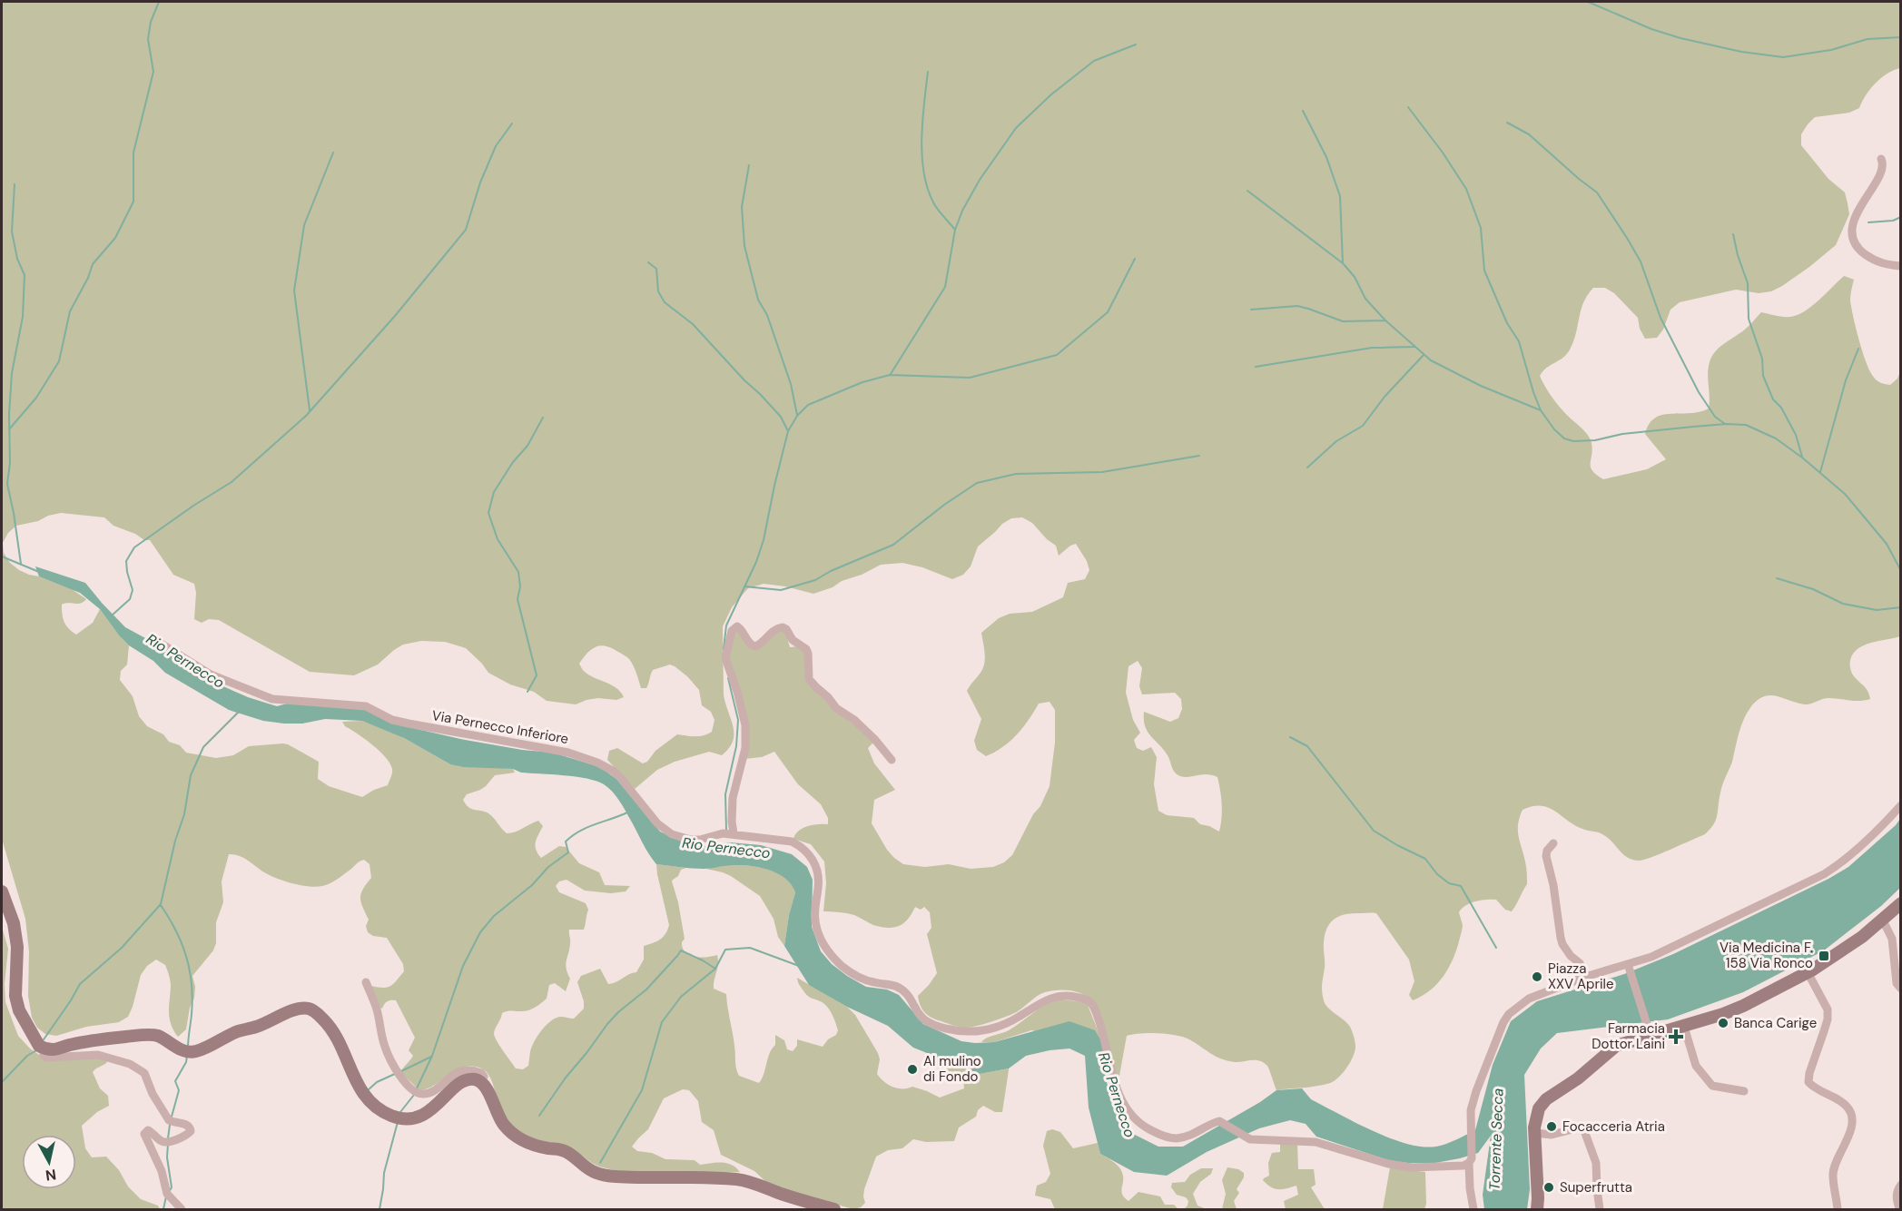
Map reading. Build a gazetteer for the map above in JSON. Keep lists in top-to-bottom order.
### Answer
{
  "streets": {
    "street": ["Via Pernecco Inferiore"]
  },
  "water": ["Rio Pernecco", "Torrente Secca"],
  "places": {
    "transit": ["Via Medicina F. 158 Via Ronco"],
    "other": [
      "Piazza XXV Aprile",
      "Banca Carige",
      "Al mulino di Fondo",
      "Focacceria Atria",
      "Superfrutta"
    ],
    "health": ["Farmacia Dottor Laini"]
  },
  "north": "bottom"
}
